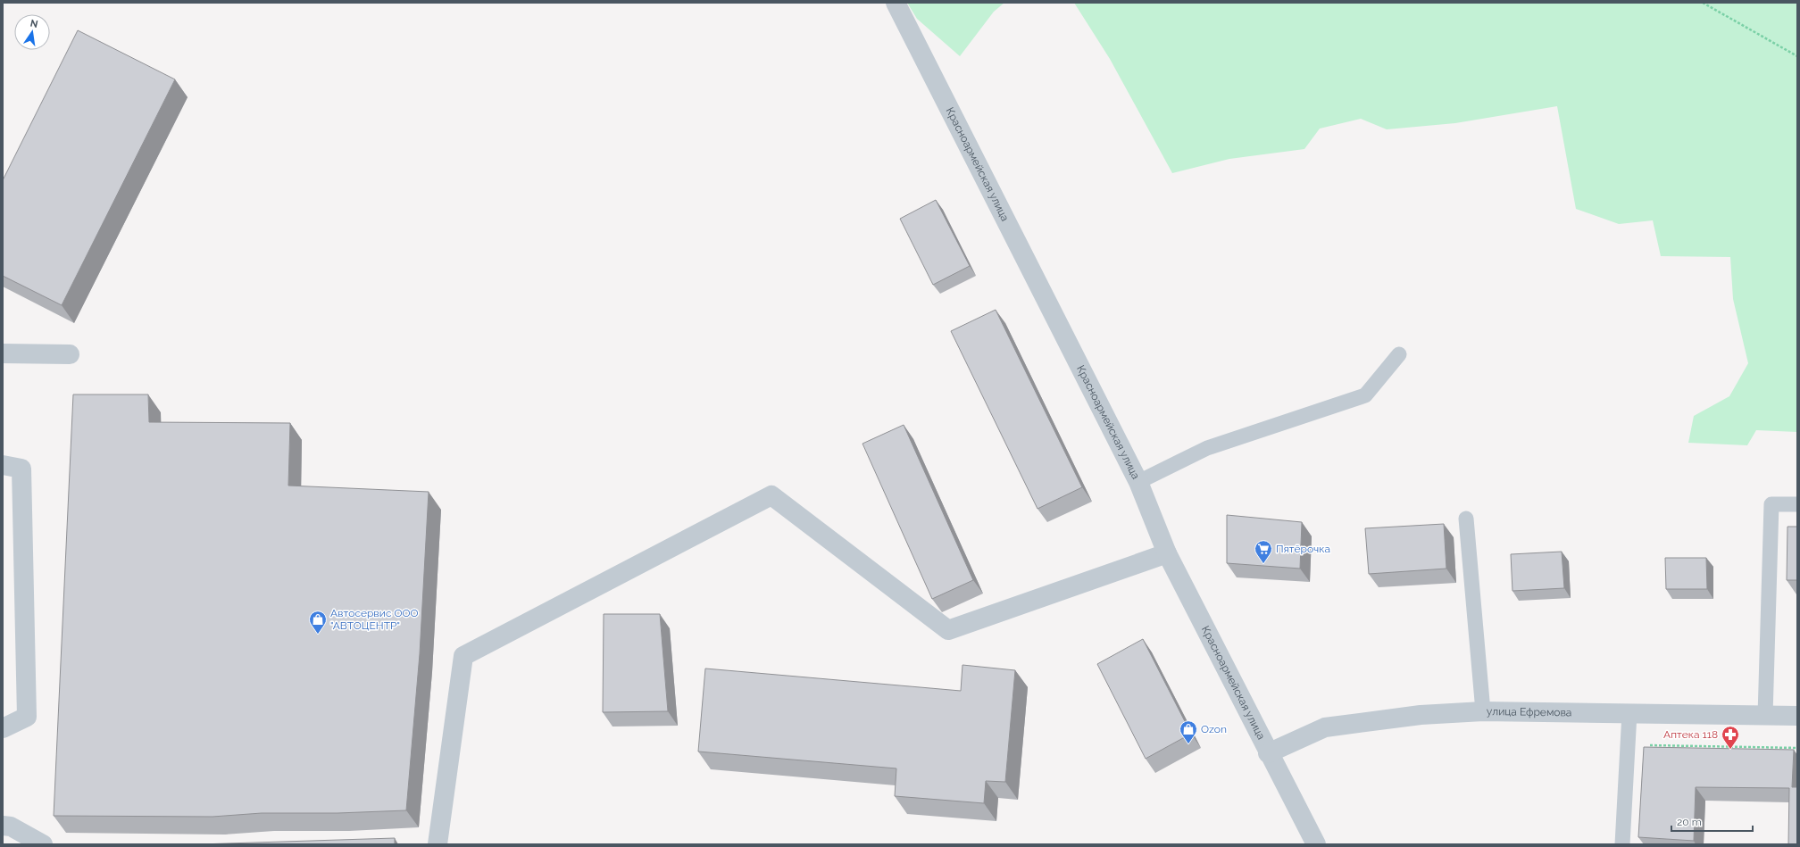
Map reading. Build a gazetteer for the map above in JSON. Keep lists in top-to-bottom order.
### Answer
{
  "streets": {
    "street": ["Красноармейская улица", "улица Ефремова"]
  },
  "crossings": [
    ["Красноармейская улица", "улица Ефремова"]
  ],
  "places": {
    "supermarket": ["Пятёрочка"],
    "shop": ["Автосервис ООО \"АВТОЦЕНТР\"", "Ozon"],
    "pharmacy": ["Аптека 118"]
  },
  "scale_bar": "20 m",
  "north": "top"
}
